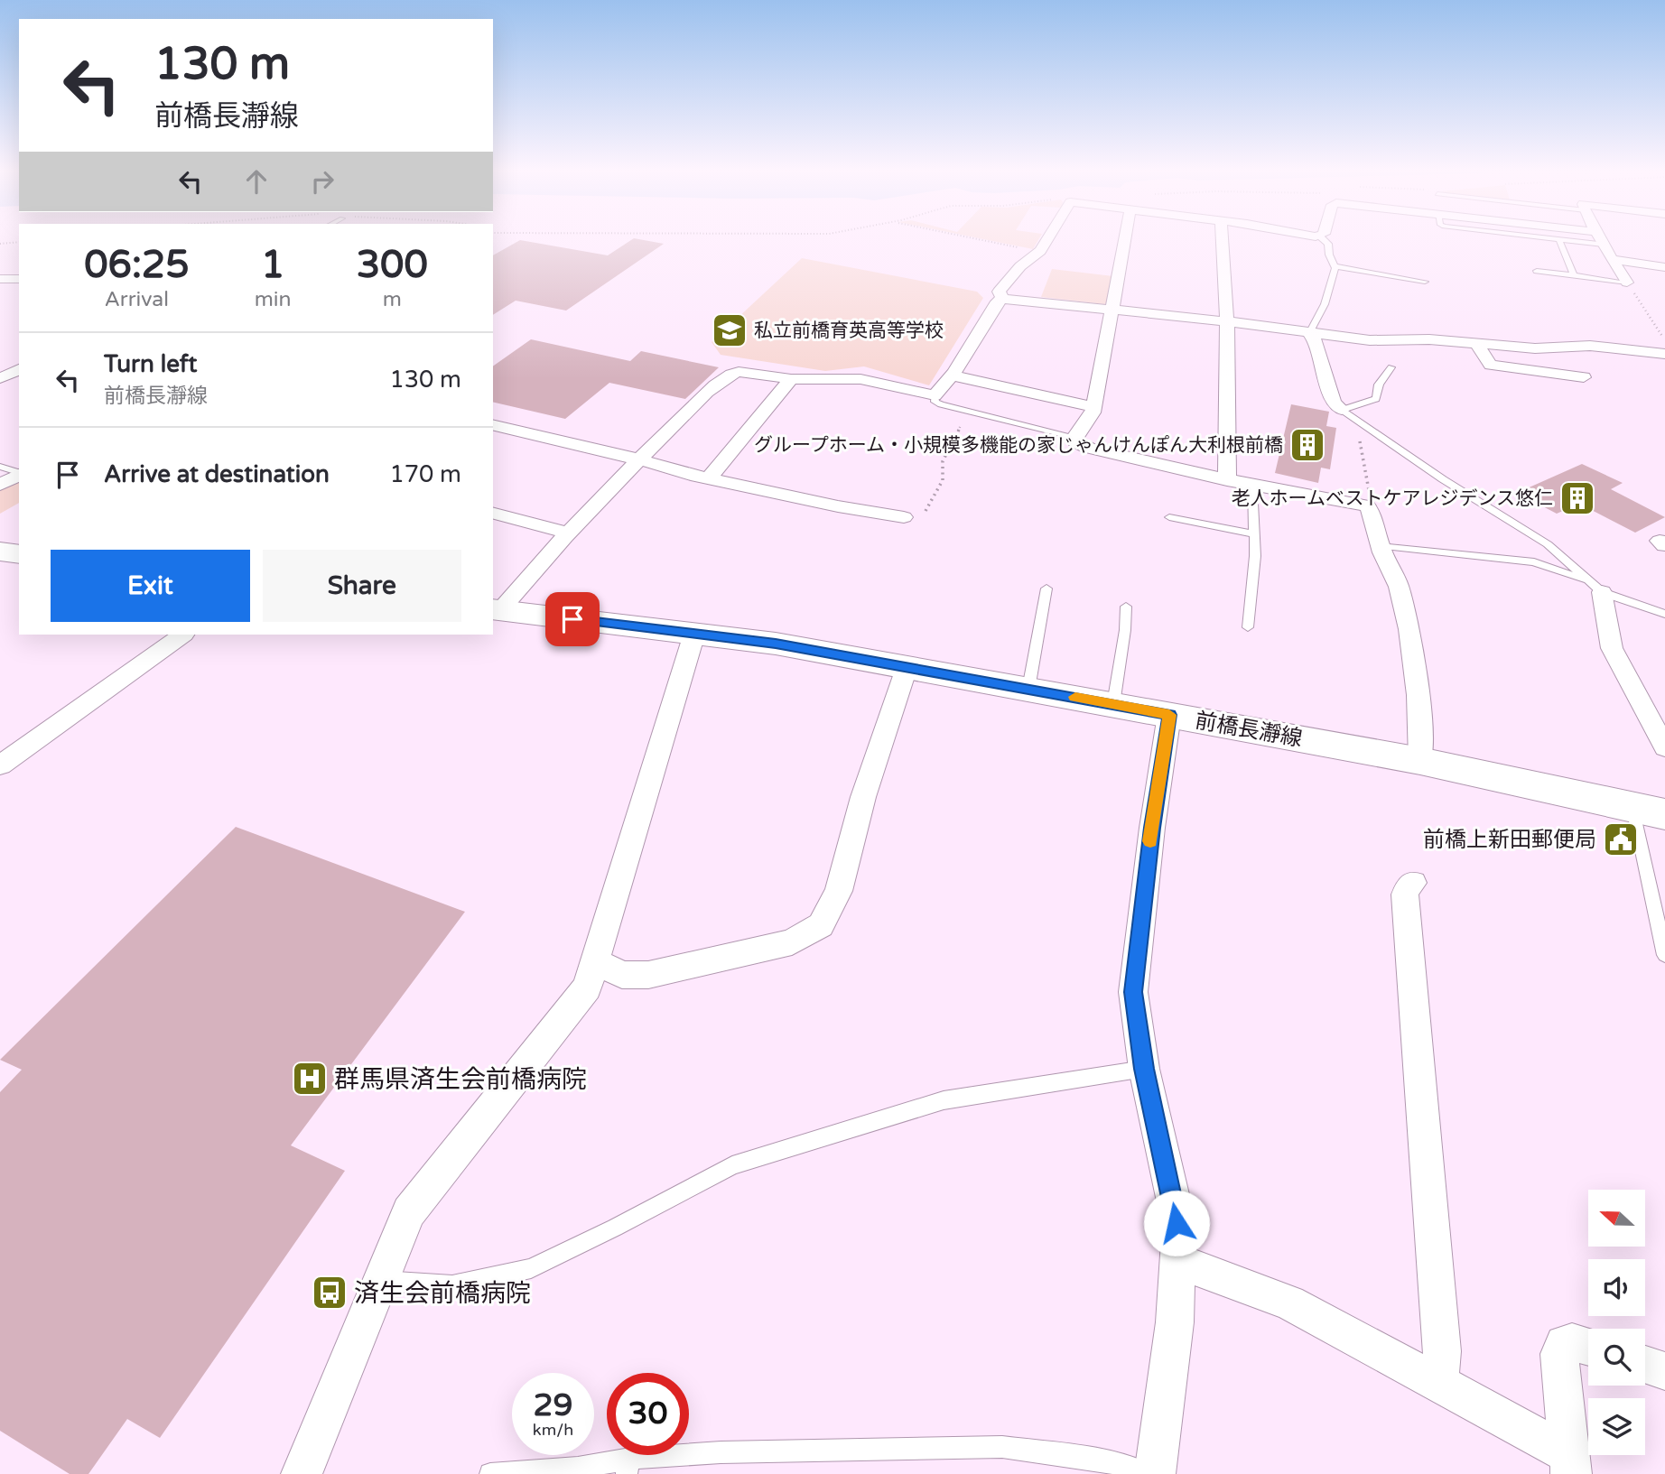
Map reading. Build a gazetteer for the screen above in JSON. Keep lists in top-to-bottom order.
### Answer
{
  "streets": {
    "main road": ["前橋長瀞線"]
  },
  "places": {
    "school or university": ["私立前橋育英高等学校"],
    "building": ["グループホーム・小規模多機能の家じゃんけんぽん大利根前橋", "老人ホームベストケアレジデンス悠仁"],
    "public building": ["前橋上新田郵便局"],
    "hospital": ["群馬県済生会前橋病院"],
    "bus stop": ["済生会前橋病院"]
  },
  "north": "left",
  "page": {
    "turn": ["130 m", "前橋長瀞線"],
    "eta": [
      "06:25",
      "Arrival",
      "1",
      "min",
      "300",
      "m"
    ],
    "list": [
      {
        "name": "Turn left",
        "note": "前橋長瀞線",
        "value": "130 m"
      },
      {
        "name": "Arrive at destination",
        "value": "170 m"
      }
    ],
    "buttons": ["Exit", "Share"],
    "speed": "29 km/h",
    "limit": "30"
  }
}
